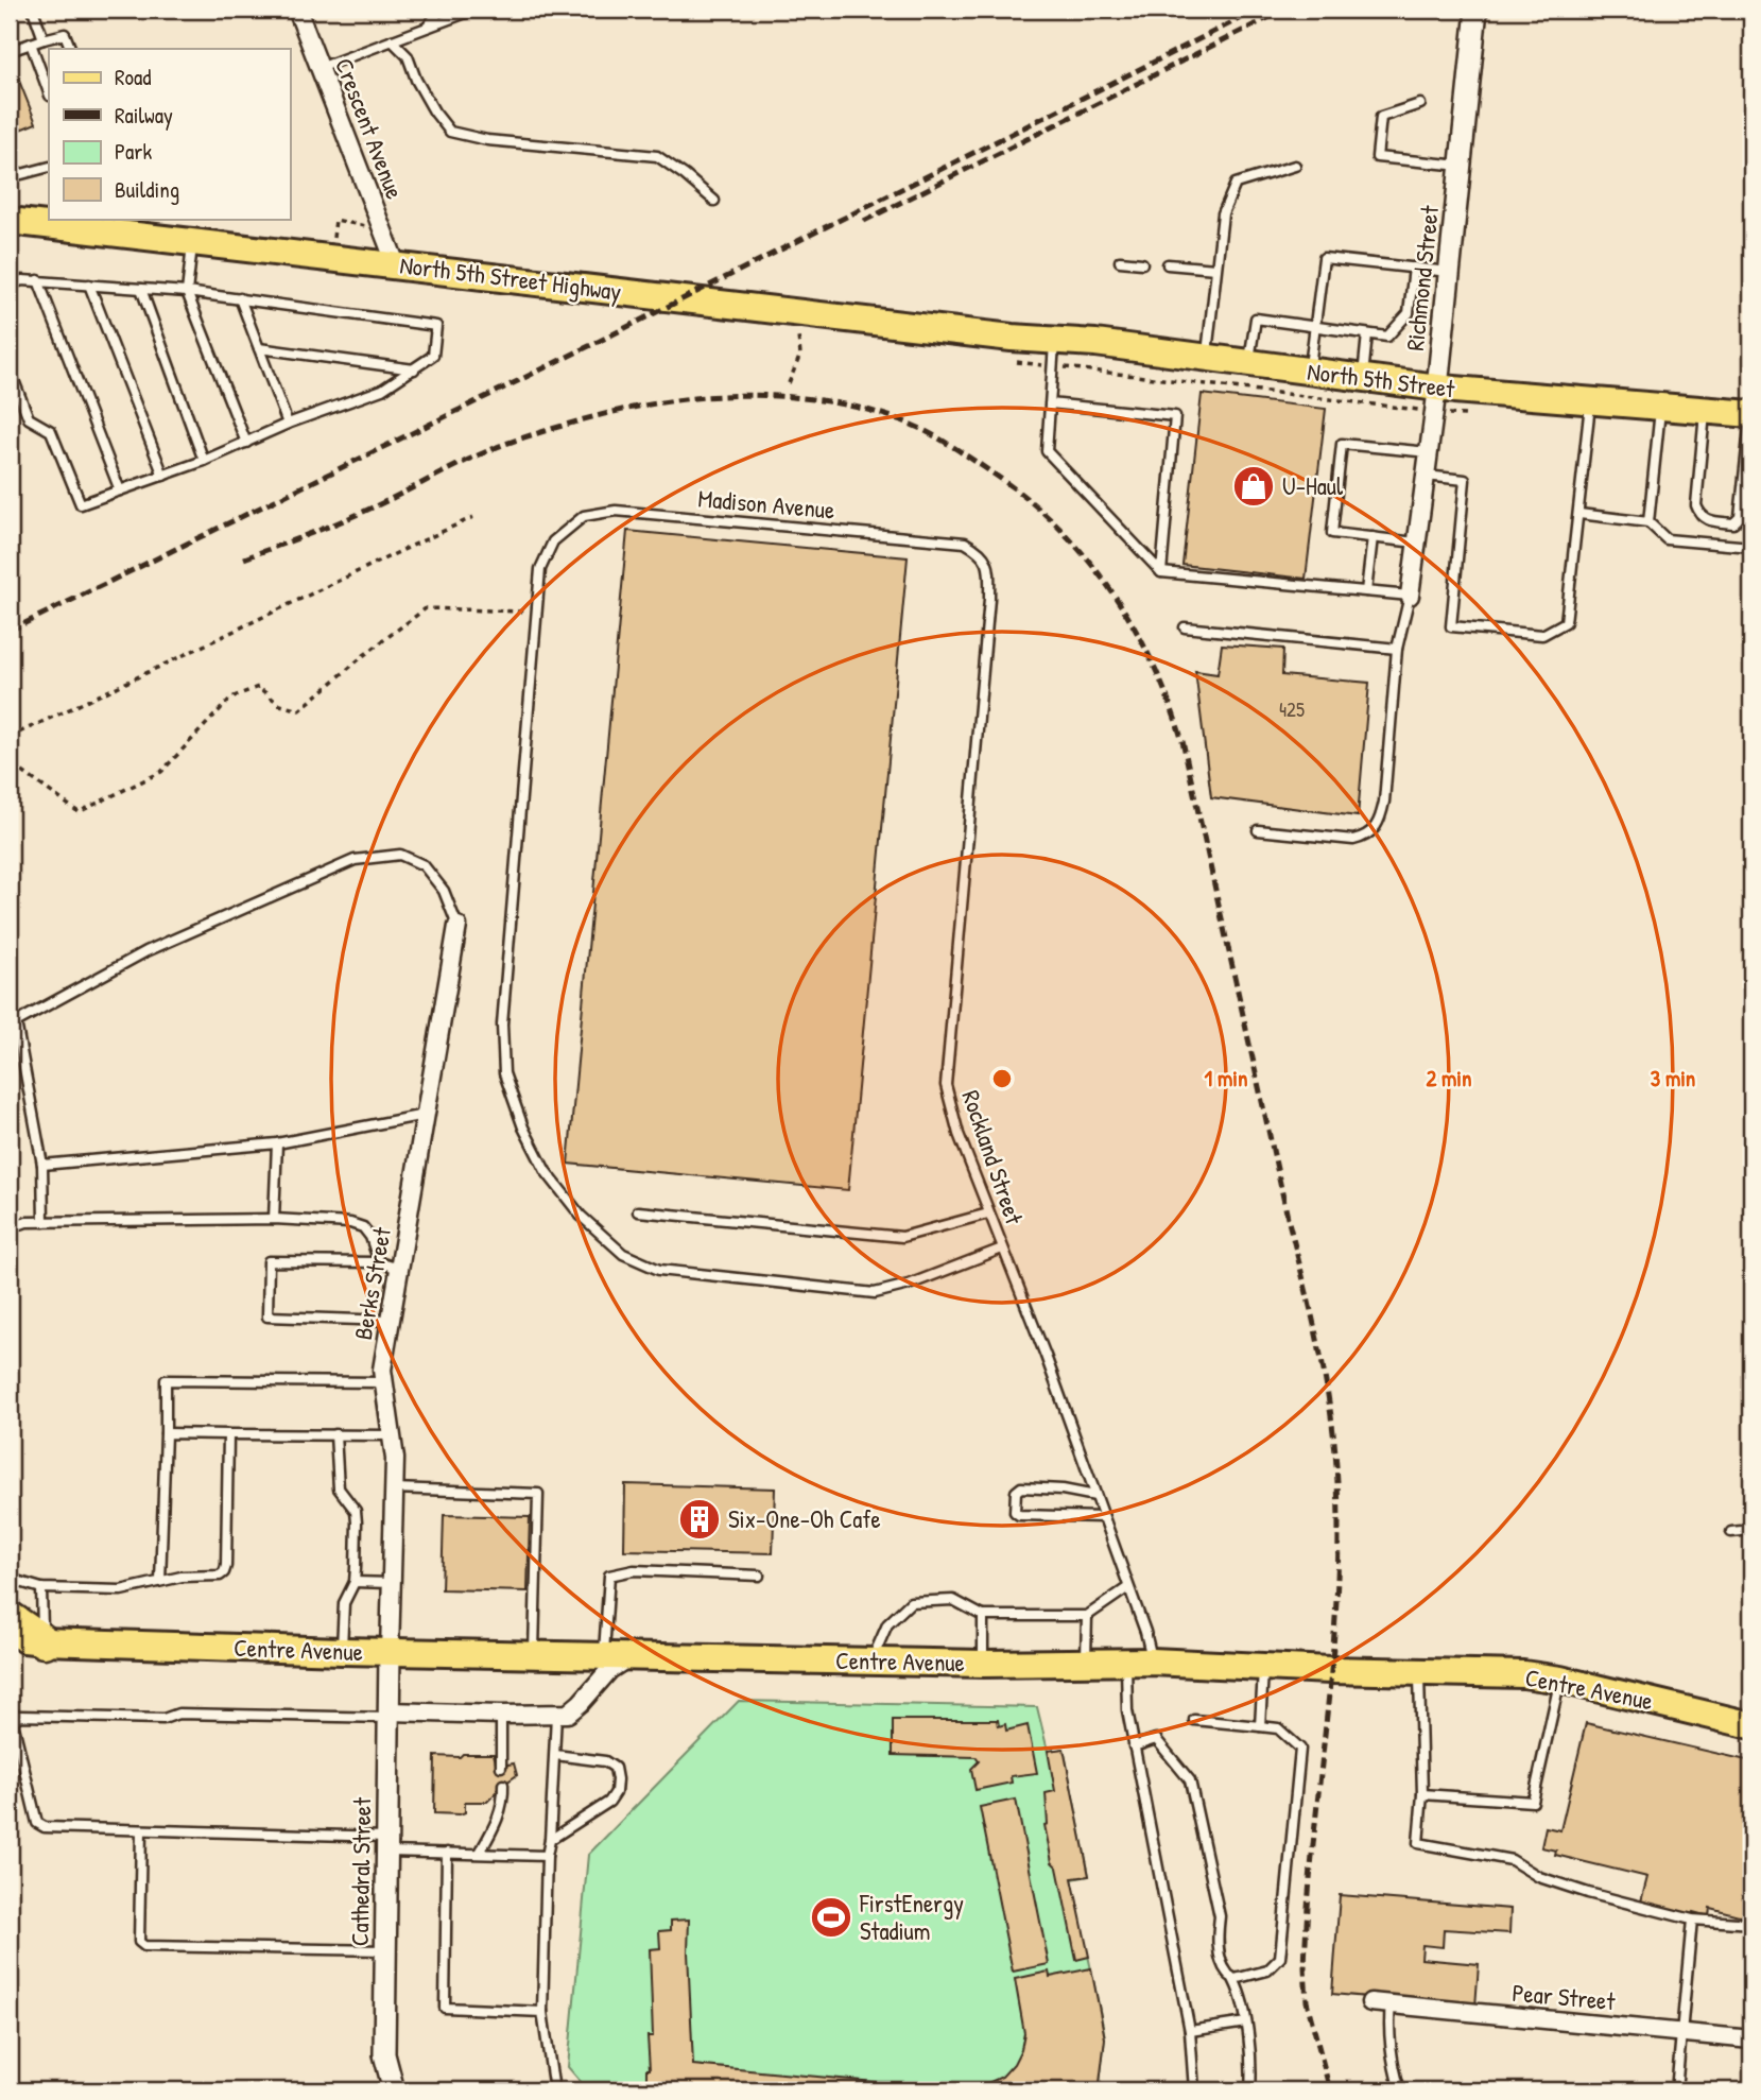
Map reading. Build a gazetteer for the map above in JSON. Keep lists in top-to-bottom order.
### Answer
{
  "streets": {
    "main road": ["North 5th Street Highway", "North 5th Street", "Centre Avenue"],
    "street": [
      "Crescent Avenue",
      "Richmond Street",
      "Berks Street",
      "Cathedral Street",
      "Pear Street"
    ],
    "lane": ["Madison Avenue", "Rockland Street"]
  },
  "crossings": [
    ["Crescent Avenue", "North 5th Street Highway"],
    ["North 5th Street Highway", "North 5th Street"],
    ["Richmond Street", "North 5th Street"],
    ["Madison Avenue", "Rockland Street"],
    ["Rockland Street", "Centre Avenue"],
    ["Berks Street", "Centre Avenue"],
    ["Berks Street", "Cathedral Street"],
    ["Centre Avenue", "Cathedral Street"]
  ],
  "places": {
    "shop": ["U-Haul"],
    "building": ["Six-One-Oh Cafe"],
    "sports": ["FirstEnergy Stadium"]
  },
  "house_numbers": ["425"],
  "legend": [
    "Road",
    "Railway",
    "Park",
    "Building"
  ],
  "rings": ["1 min", "2 min", "3 min"]
}
